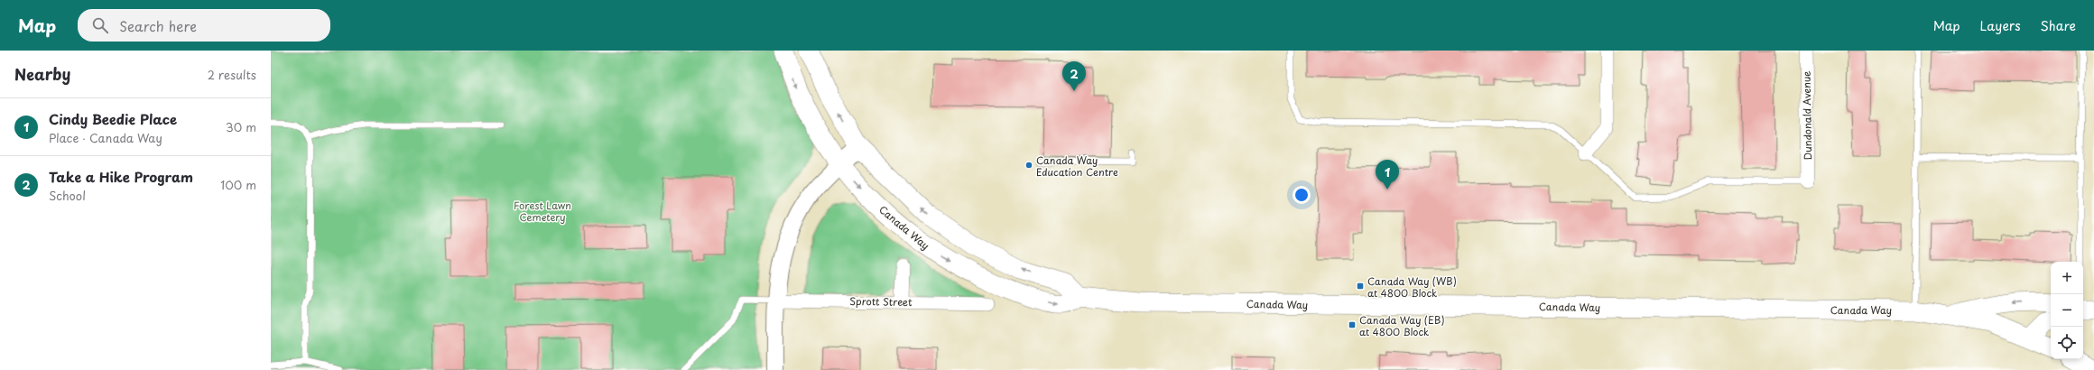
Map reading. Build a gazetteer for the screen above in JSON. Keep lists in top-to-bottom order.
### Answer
{
  "streets": {
    "main road": ["Canada Way"],
    "street": ["Dundonald Avenue", "Sprott Street"]
  },
  "parks": ["Forest Lawn Cemetery"],
  "places": {
    "other": ["Canada Way Education Centre"],
    "transit": ["Canada Way (WB) at 4800 Block", "Canada Way (EB) at 4800 Block"]
  },
  "page": {
    "header": "Map",
    "search": "Search here",
    "nav": ["Map", "Layers", "Share"],
    "heading": ["Nearby", "2 results"],
    "pins": ["2", "1"],
    "list": [
      {
        "mark": "1",
        "name": "Cindy Beedie Place",
        "note": "Place · Canada Way",
        "value": "30 m"
      },
      {
        "mark": "2",
        "name": "Take a Hike Program",
        "note": "School",
        "value": "100 m"
      }
    ],
    "map_buttons": ["+", "−"]
  }
}
